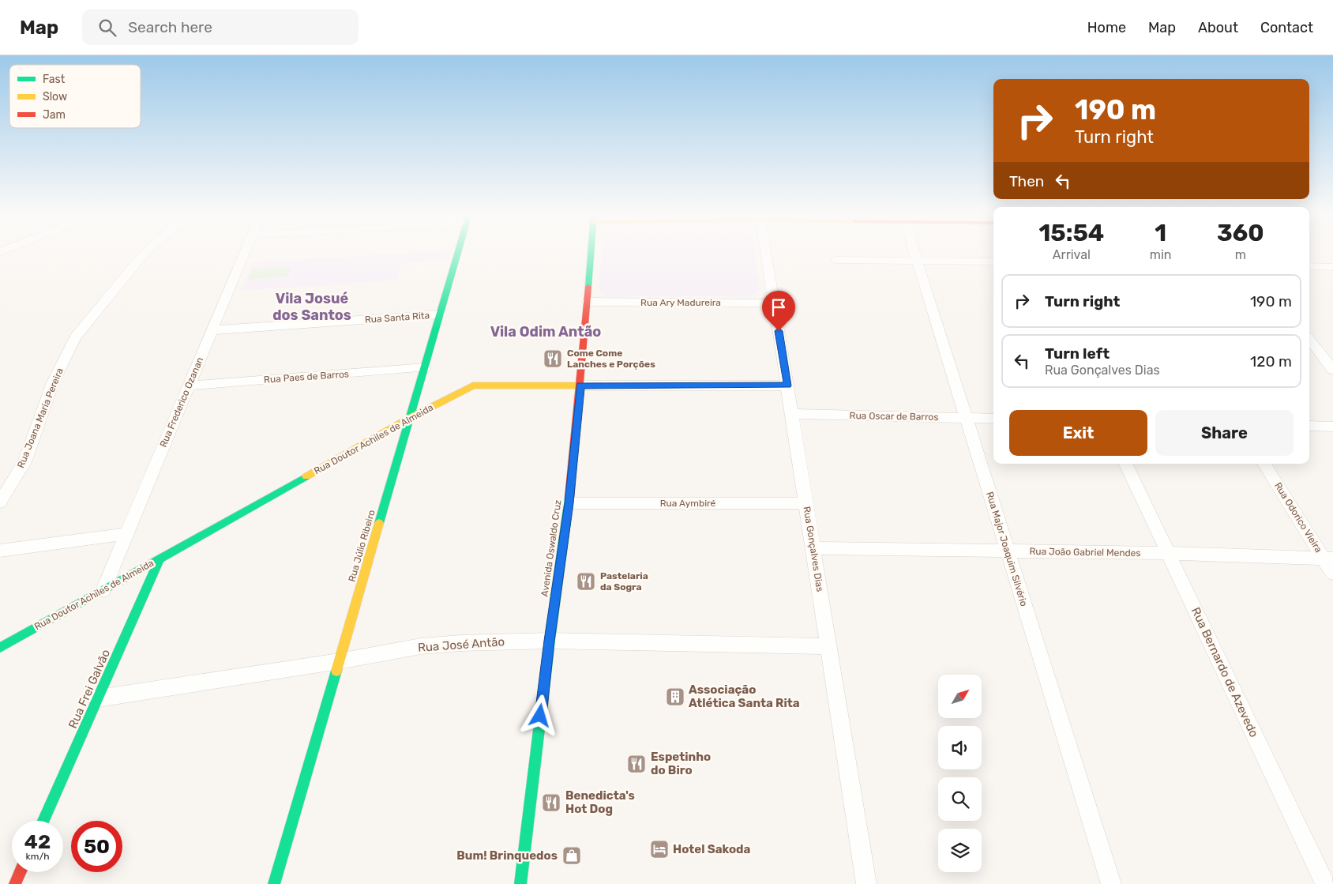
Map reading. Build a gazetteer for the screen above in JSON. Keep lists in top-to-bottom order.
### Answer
{
  "streets": {
    "main road": [
      "Rua Doutor Achiles de Almeida",
      "Rua Júlio Ribeiro",
      "Avenida Oswaldo Cruz",
      "Rua Frei Galvão"
    ],
    "street": [
      "Rua Ary Madureira",
      "Rua Santa Rita",
      "Rua Paes de Barros",
      "Rua Frederico Ozanan",
      "Rua Oscar de Barros",
      "Rua Joana Maria Pereira",
      "Rua Aymbiré",
      "Rua Odorico Vieira",
      "Rua Gonçalves Dias",
      "Rua Major Joaquim Silvério",
      "Rua João Gabriel Mendes",
      "Rua José Antão",
      "Rua Bernardo de Azevedo"
    ]
  },
  "crossings": [
    ["Rua Ary Madureira", "Avenida Oswaldo Cruz"],
    ["Rua Ary Madureira", "Rua Gonçalves Dias"],
    ["Rua Santa Rita", "Rua Frederico Ozanan"],
    ["Rua Santa Rita", "Rua Júlio Ribeiro"],
    ["Rua Paes de Barros", "Rua Frederico Ozanan"],
    ["Rua Paes de Barros", "Rua Júlio Ribeiro"],
    ["Rua Frederico Ozanan", "Rua Doutor Achiles de Almeida"],
    ["Rua Oscar de Barros", "Rua Gonçalves Dias"],
    ["Rua Oscar de Barros", "Rua Major Joaquim Silvério"],
    ["Rua Doutor Achiles de Almeida", "Rua Júlio Ribeiro"],
    ["Rua Doutor Achiles de Almeida", "Avenida Oswaldo Cruz"],
    ["Rua Doutor Achiles de Almeida", "Rua Gonçalves Dias"],
    ["Rua Doutor Achiles de Almeida", "Rua Frei Galvão"],
    ["Rua Aymbiré", "Avenida Oswaldo Cruz"],
    ["Rua Aymbiré", "Rua Gonçalves Dias"],
    ["Rua Odorico Vieira", "Rua João Gabriel Mendes"],
    ["Rua Júlio Ribeiro", "Rua José Antão"],
    ["Avenida Oswaldo Cruz", "Rua José Antão"],
    ["Rua Gonçalves Dias", "Rua João Gabriel Mendes"],
    ["Rua Gonçalves Dias", "Rua José Antão"],
    ["Rua Major Joaquim Silvério", "Rua João Gabriel Mendes"],
    ["Rua João Gabriel Mendes", "Rua Bernardo de Azevedo"],
    ["Rua José Antão", "Rua Frei Galvão"]
  ],
  "districts": ["Vila Josué dos Santos", "Vila Odim Antão"],
  "places": {
    "restaurant": [
      "Come Come Lanches e Porções",
      "Pastelaria da Sogra",
      "Espetinho do Biro",
      "Benedicta's Hot Dog"
    ],
    "building": ["Associação Atlética Santa Rita"],
    "hotel": ["Hotel Sakoda"],
    "shop": ["Bum! Brinquedos"]
  },
  "legend": ["Fast", "Slow", "Jam"],
  "north": "top right",
  "page": {
    "header": "Map",
    "search": "Search here",
    "nav": [
      "Home",
      "Map",
      "About",
      "Contact"
    ],
    "turn": ["190 m", "Turn right"],
    "then": "Then",
    "eta": [
      "15:54",
      "Arrival",
      "1",
      "min",
      "360",
      "m"
    ],
    "list": [
      {
        "name": "Turn right",
        "value": "190 m"
      },
      {
        "name": "Turn left",
        "note": "Rua Gonçalves Dias",
        "value": "120 m"
      }
    ],
    "buttons": ["Exit", "Share"],
    "speed": "42 km/h",
    "limit": "50"
  }
}
